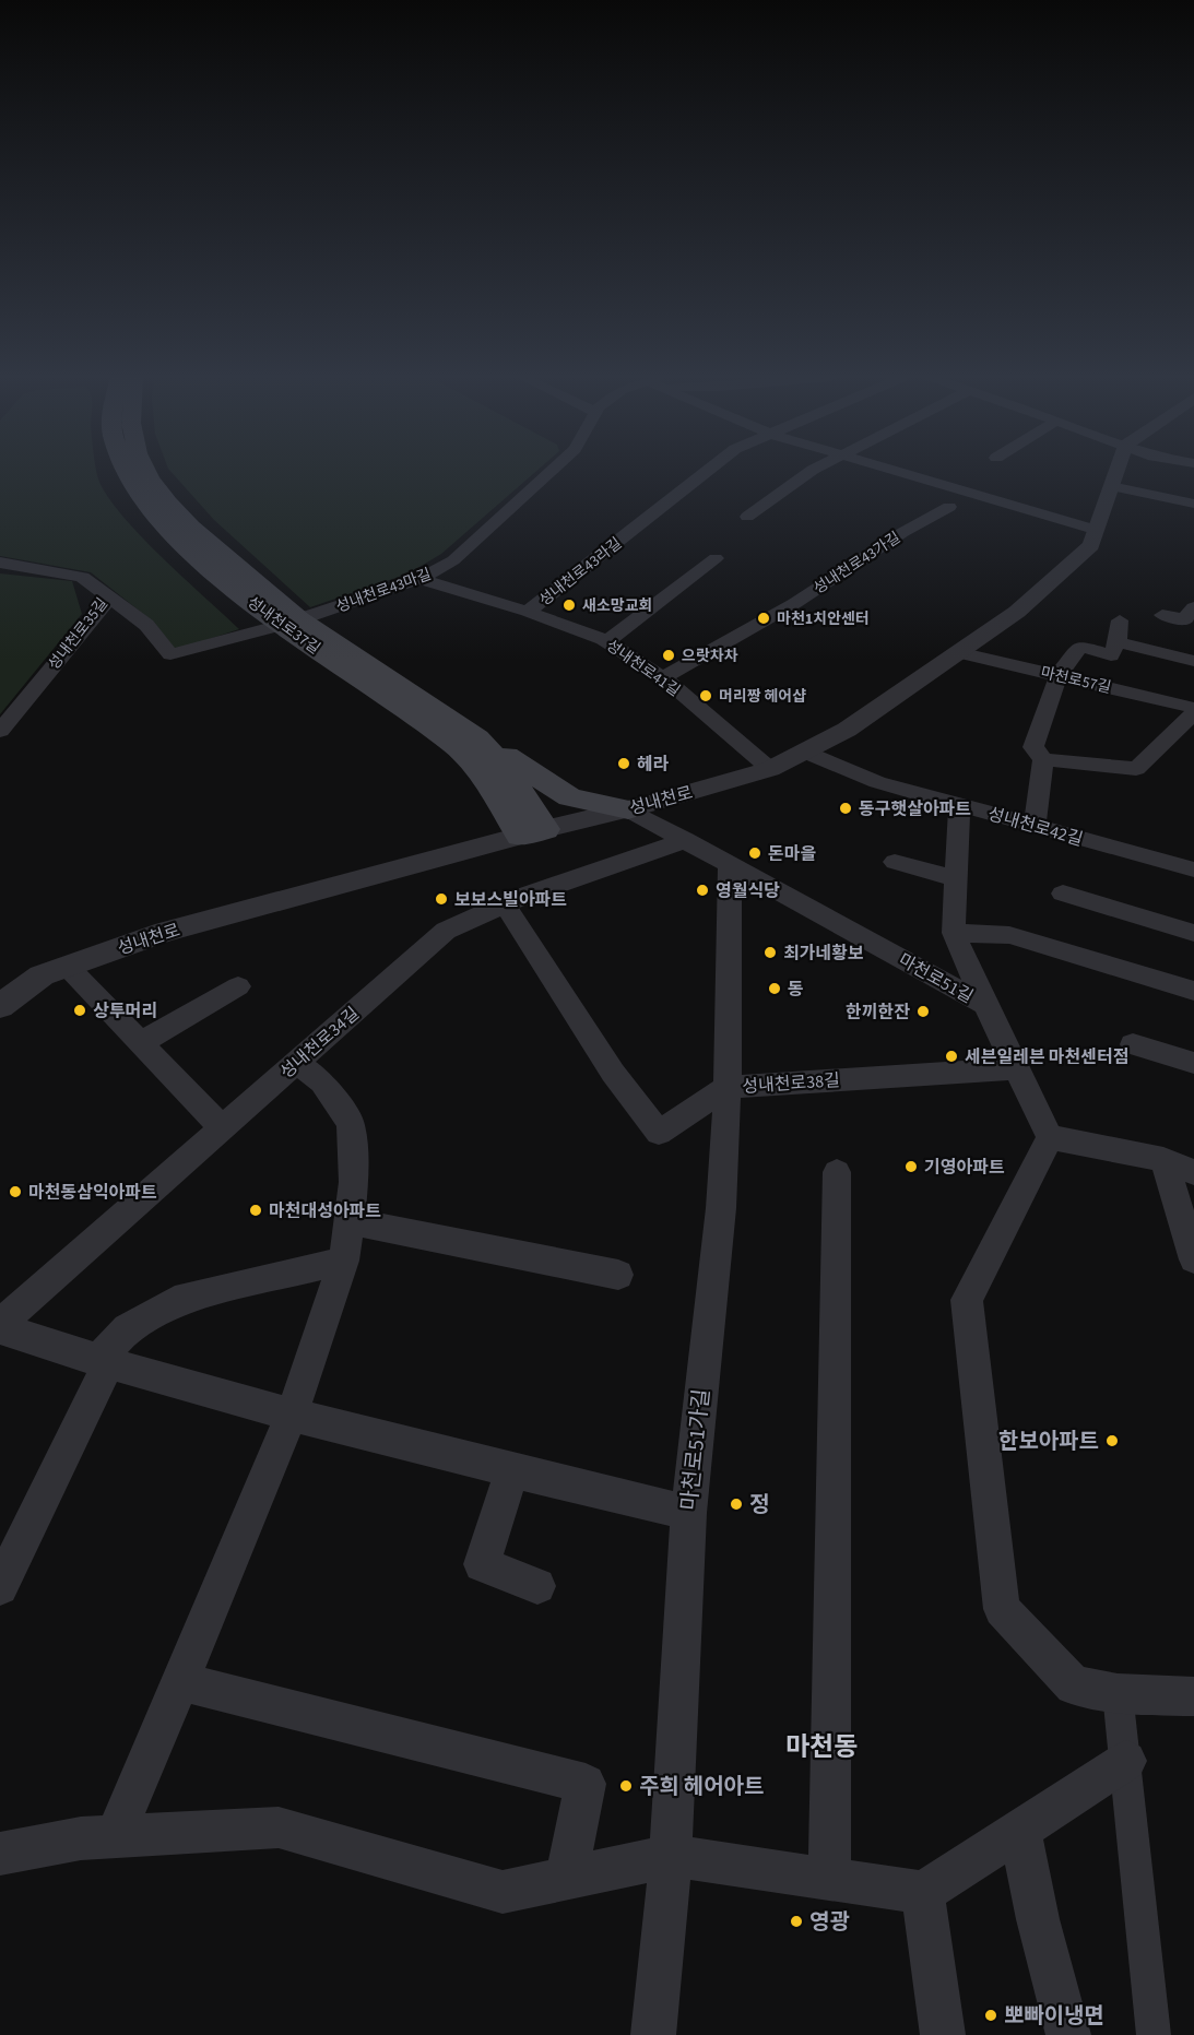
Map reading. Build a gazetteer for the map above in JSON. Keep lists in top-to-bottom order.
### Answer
{
  "streets": {
    "main road": ["성내천로37길"],
    "street": [
      "성내천로43가길",
      "성내천로43라길",
      "성내천로43마길",
      "성내천로35길",
      "성내천로41길",
      "마천로57길",
      "성내천로",
      "성내천로42길",
      "마천로51길",
      "성내천로34길",
      "성내천로38길",
      "마천로51가길"
    ]
  },
  "crossings": [
    ["성내천로43가길", "성내천로41길"],
    ["성내천로43라길", "성내천로41길"],
    ["성내천로43마길", "성내천로37길"],
    ["성내천로43마길", "성내천로35길"],
    ["성내천로43마길", "성내천로41길"],
    ["성내천로37길", "성내천로"],
    ["성내천로41길", "성내천로"],
    ["마천로57길", "성내천로"],
    ["성내천로", "성내천로42길"],
    ["성내천로", "마천로51길"],
    ["마천로51길", "성내천로34길"],
    ["마천로51길", "성내천로38길"],
    ["마천로51길", "마천로51가길"],
    ["성내천로34길", "성내천로38길"],
    ["성내천로38길", "마천로51가길"]
  ],
  "districts": ["마천동"],
  "places": [
    "새소망교회",
    "마천1치안센터",
    "으랏차차",
    "머리짱 헤어샵",
    "헤라",
    "동구햇살아파트",
    "돈마을",
    "영월식당",
    "보보스빌아파트",
    "최가네황보",
    "동",
    "상투머리",
    "한끼한잔",
    "세븐일레븐 마천센터점",
    "기영아파트",
    "마천동삼익아파트",
    "마천대성아파트",
    "한보아파트",
    "정",
    "주희 헤어아트",
    "영광",
    "뽀빠이냉면"
  ]
}
